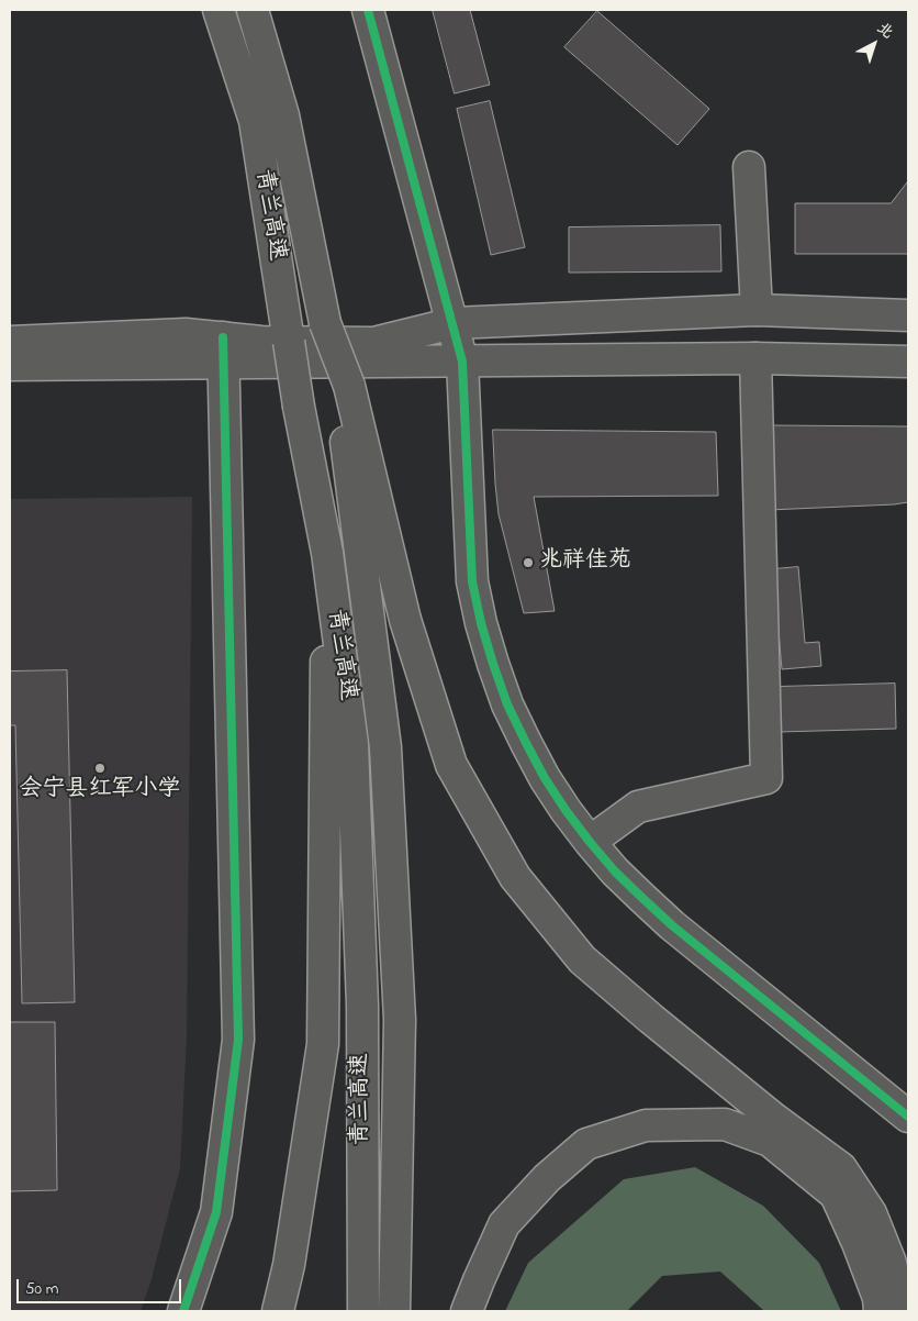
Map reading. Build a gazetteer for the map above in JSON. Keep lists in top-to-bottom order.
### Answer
{
  "streets": {
    "main road": ["青兰高速"]
  },
  "places": ["兆祥佳苑", "会宁县红军小学"],
  "scale_bar": "50 m",
  "north": "top right"
}
